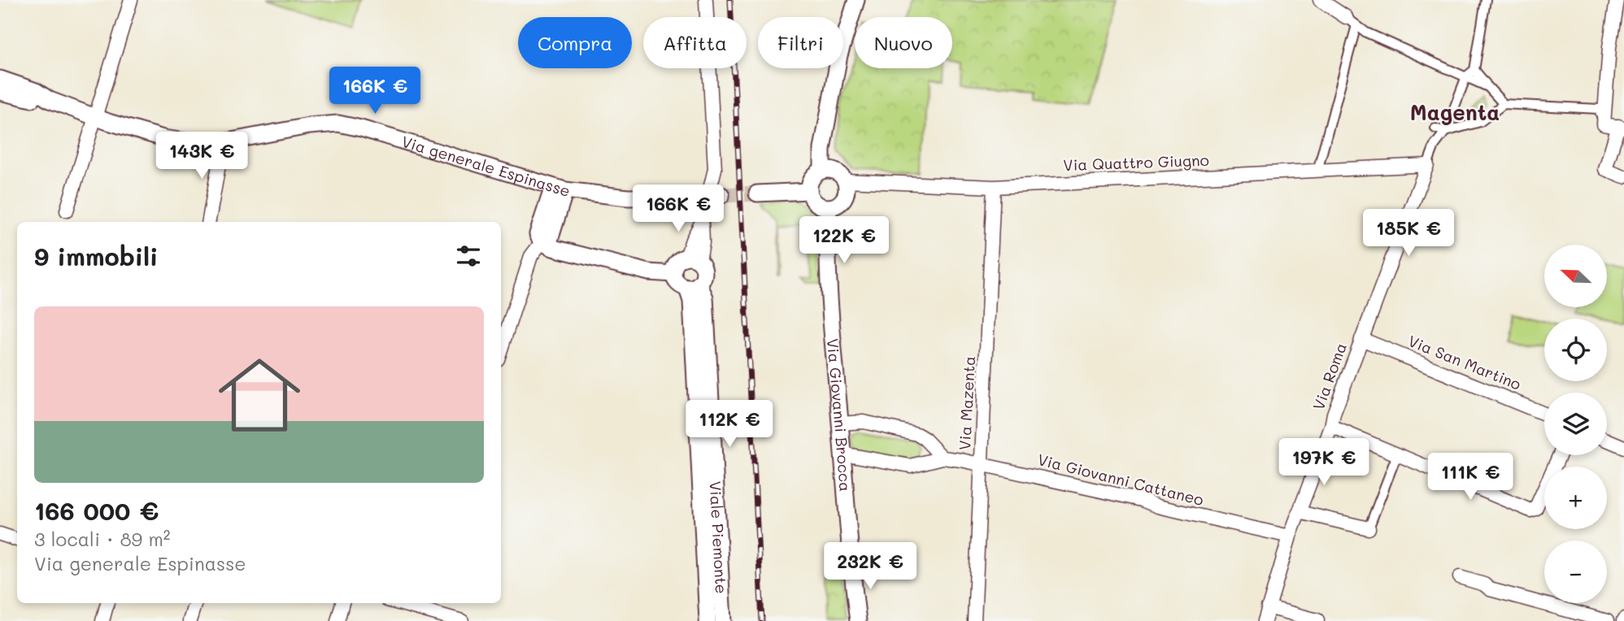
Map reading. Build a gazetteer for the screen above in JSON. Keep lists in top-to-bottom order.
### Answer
{
  "streets": {
    "street": [
      "Via Quattro Giugno",
      "Via generale Espinasse",
      "Via San Martino",
      "Via Roma",
      "Via Mazenta",
      "Via Giovanni Brocca",
      "Via Giovanni Cattaneo",
      "Viale Piemonte"
    ]
  },
  "crossings": [
    ["Via Quattro Giugno", "Via Roma"],
    ["Via Quattro Giugno", "Via Mazenta"],
    ["Via Quattro Giugno", "Via Giovanni Brocca"],
    ["Via San Martino", "Via Roma"],
    ["Via Roma", "Via Giovanni Cattaneo"],
    ["Via Mazenta", "Via Giovanni Cattaneo"],
    ["Via Giovanni Brocca", "Via Giovanni Cattaneo"]
  ],
  "districts": ["Magenta"],
  "north": "top left",
  "page": {
    "chip": [
      "Compra",
      "Affitta",
      "Filtri",
      "Nuovo"
    ],
    "price": [
      "166K €",
      "143K €",
      "166K €",
      "185K €",
      "122K €",
      "112K €",
      "197K €",
      "111K €",
      "232K €"
    ],
    "heading": "9 immobili",
    "map_buttons": ["+", "−"],
    "list": [
      {
        "name": "166 000 €",
        "note": "3 locali · 89 m² · Via generale Espinasse"
      }
    ]
  }
}
